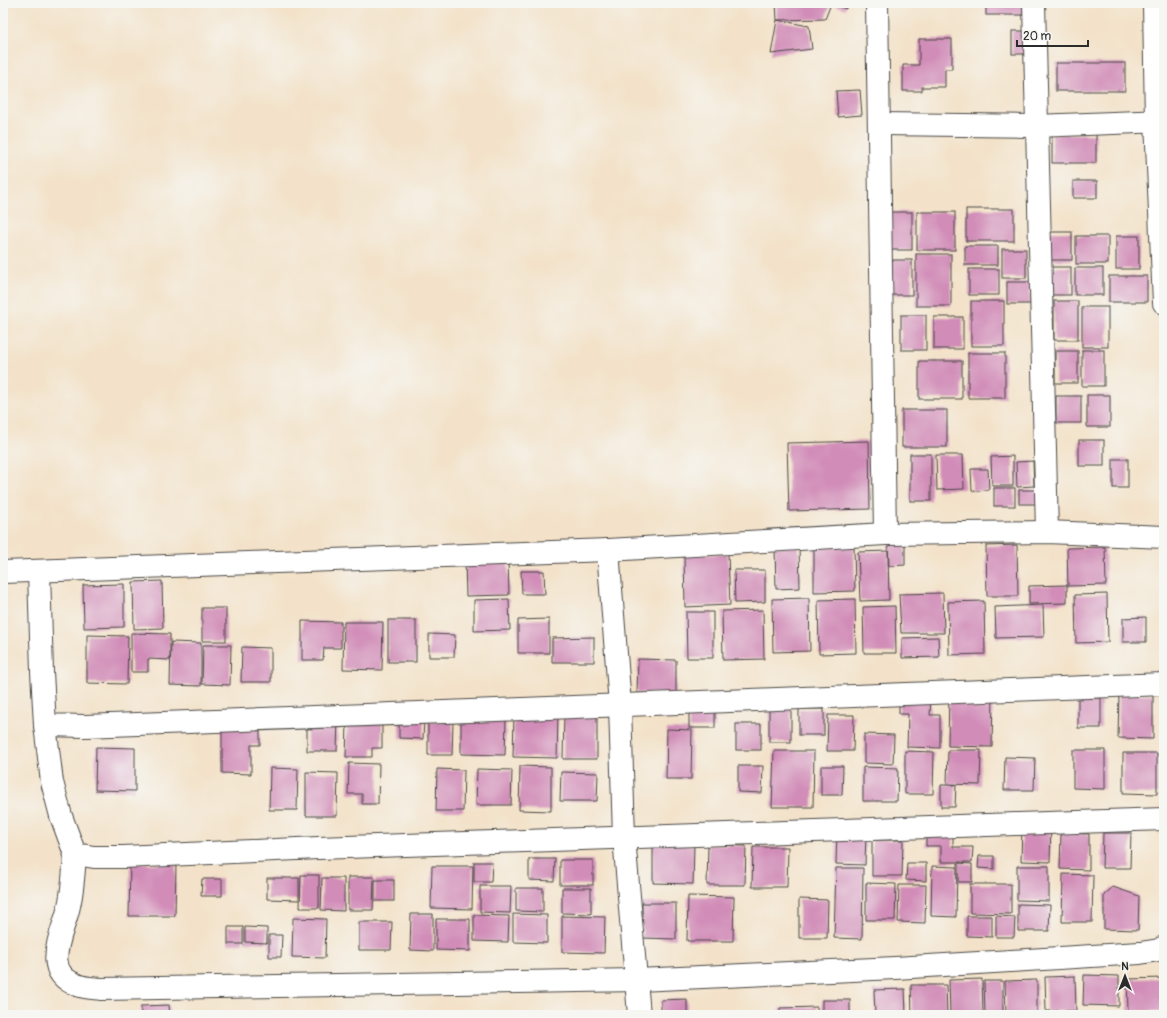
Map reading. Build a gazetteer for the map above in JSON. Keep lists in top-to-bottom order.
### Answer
{
  "scale_bar": "20 m",
  "north": "top"
}
